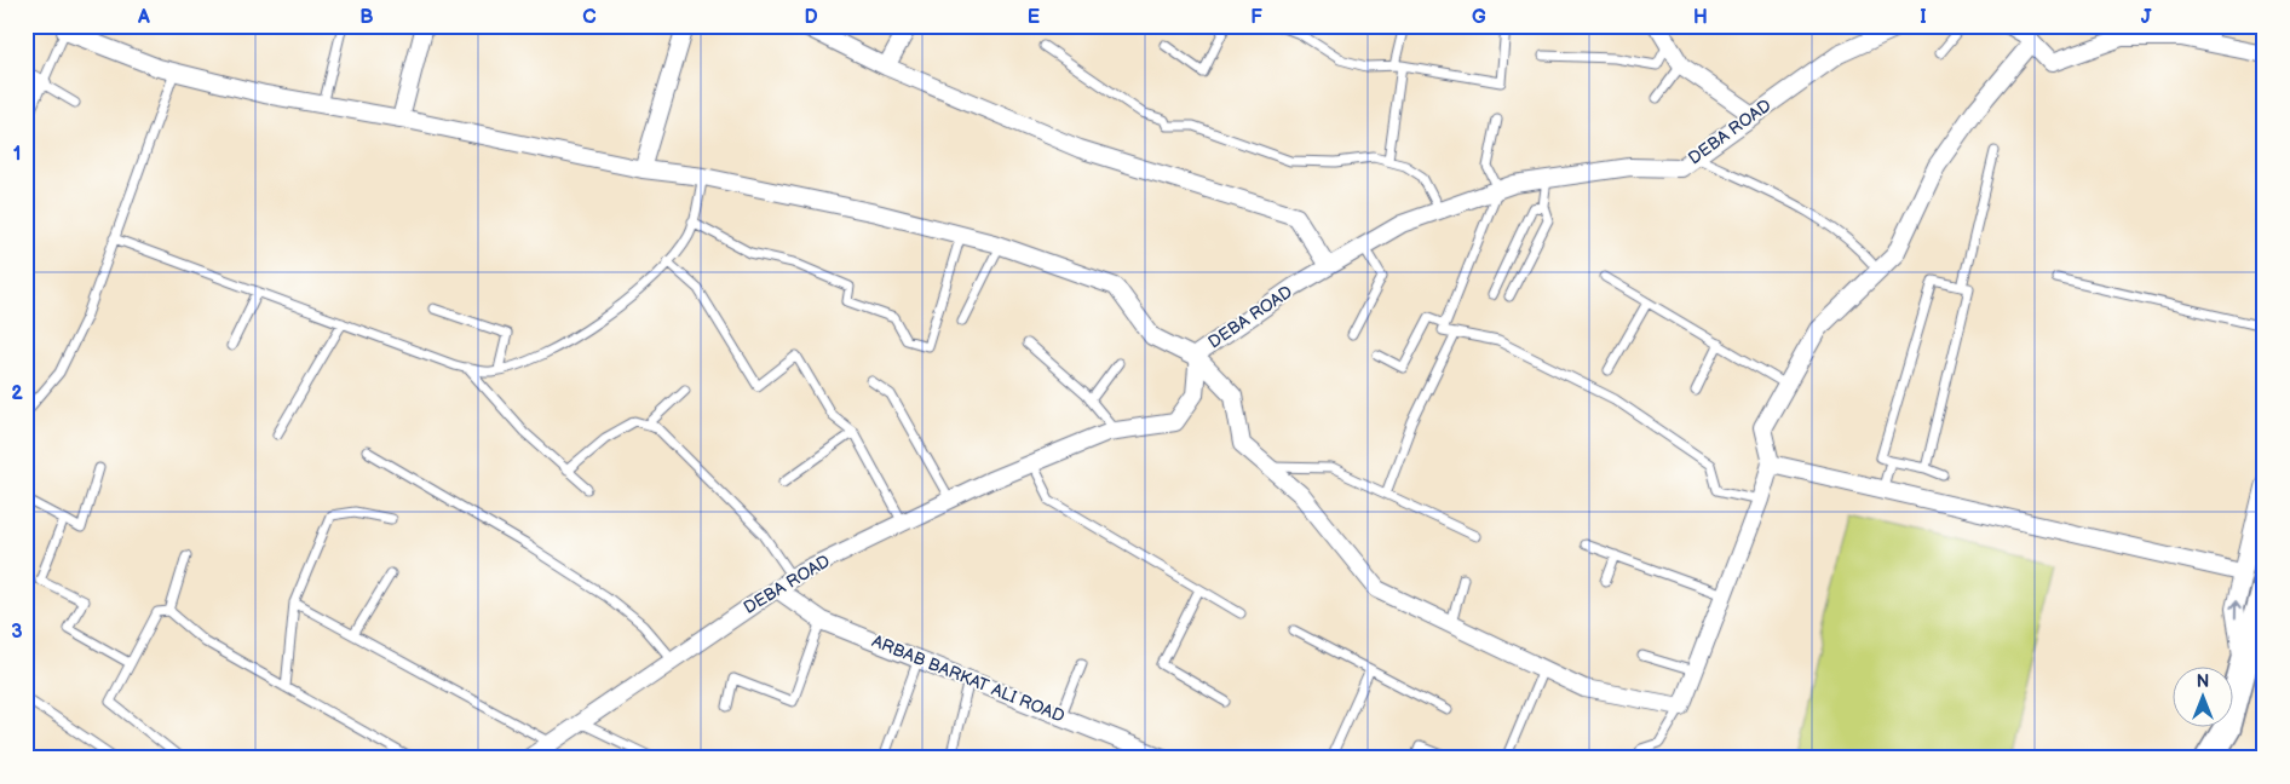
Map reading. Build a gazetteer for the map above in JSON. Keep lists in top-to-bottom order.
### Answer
{
  "streets": {
    "street": ["DEBA ROAD", "ARBAB BARKAT ALI ROAD"]
  },
  "crossings": [
    ["DEBA ROAD", "ARBAB BARKAT ALI ROAD"]
  ],
  "north": "top",
  "grid": {
    "columns": [
      "A",
      "B",
      "C",
      "D",
      "E",
      "F",
      "G",
      "H",
      "I",
      "J"
    ],
    "rows": ["1", "2", "3"]
  }
}
